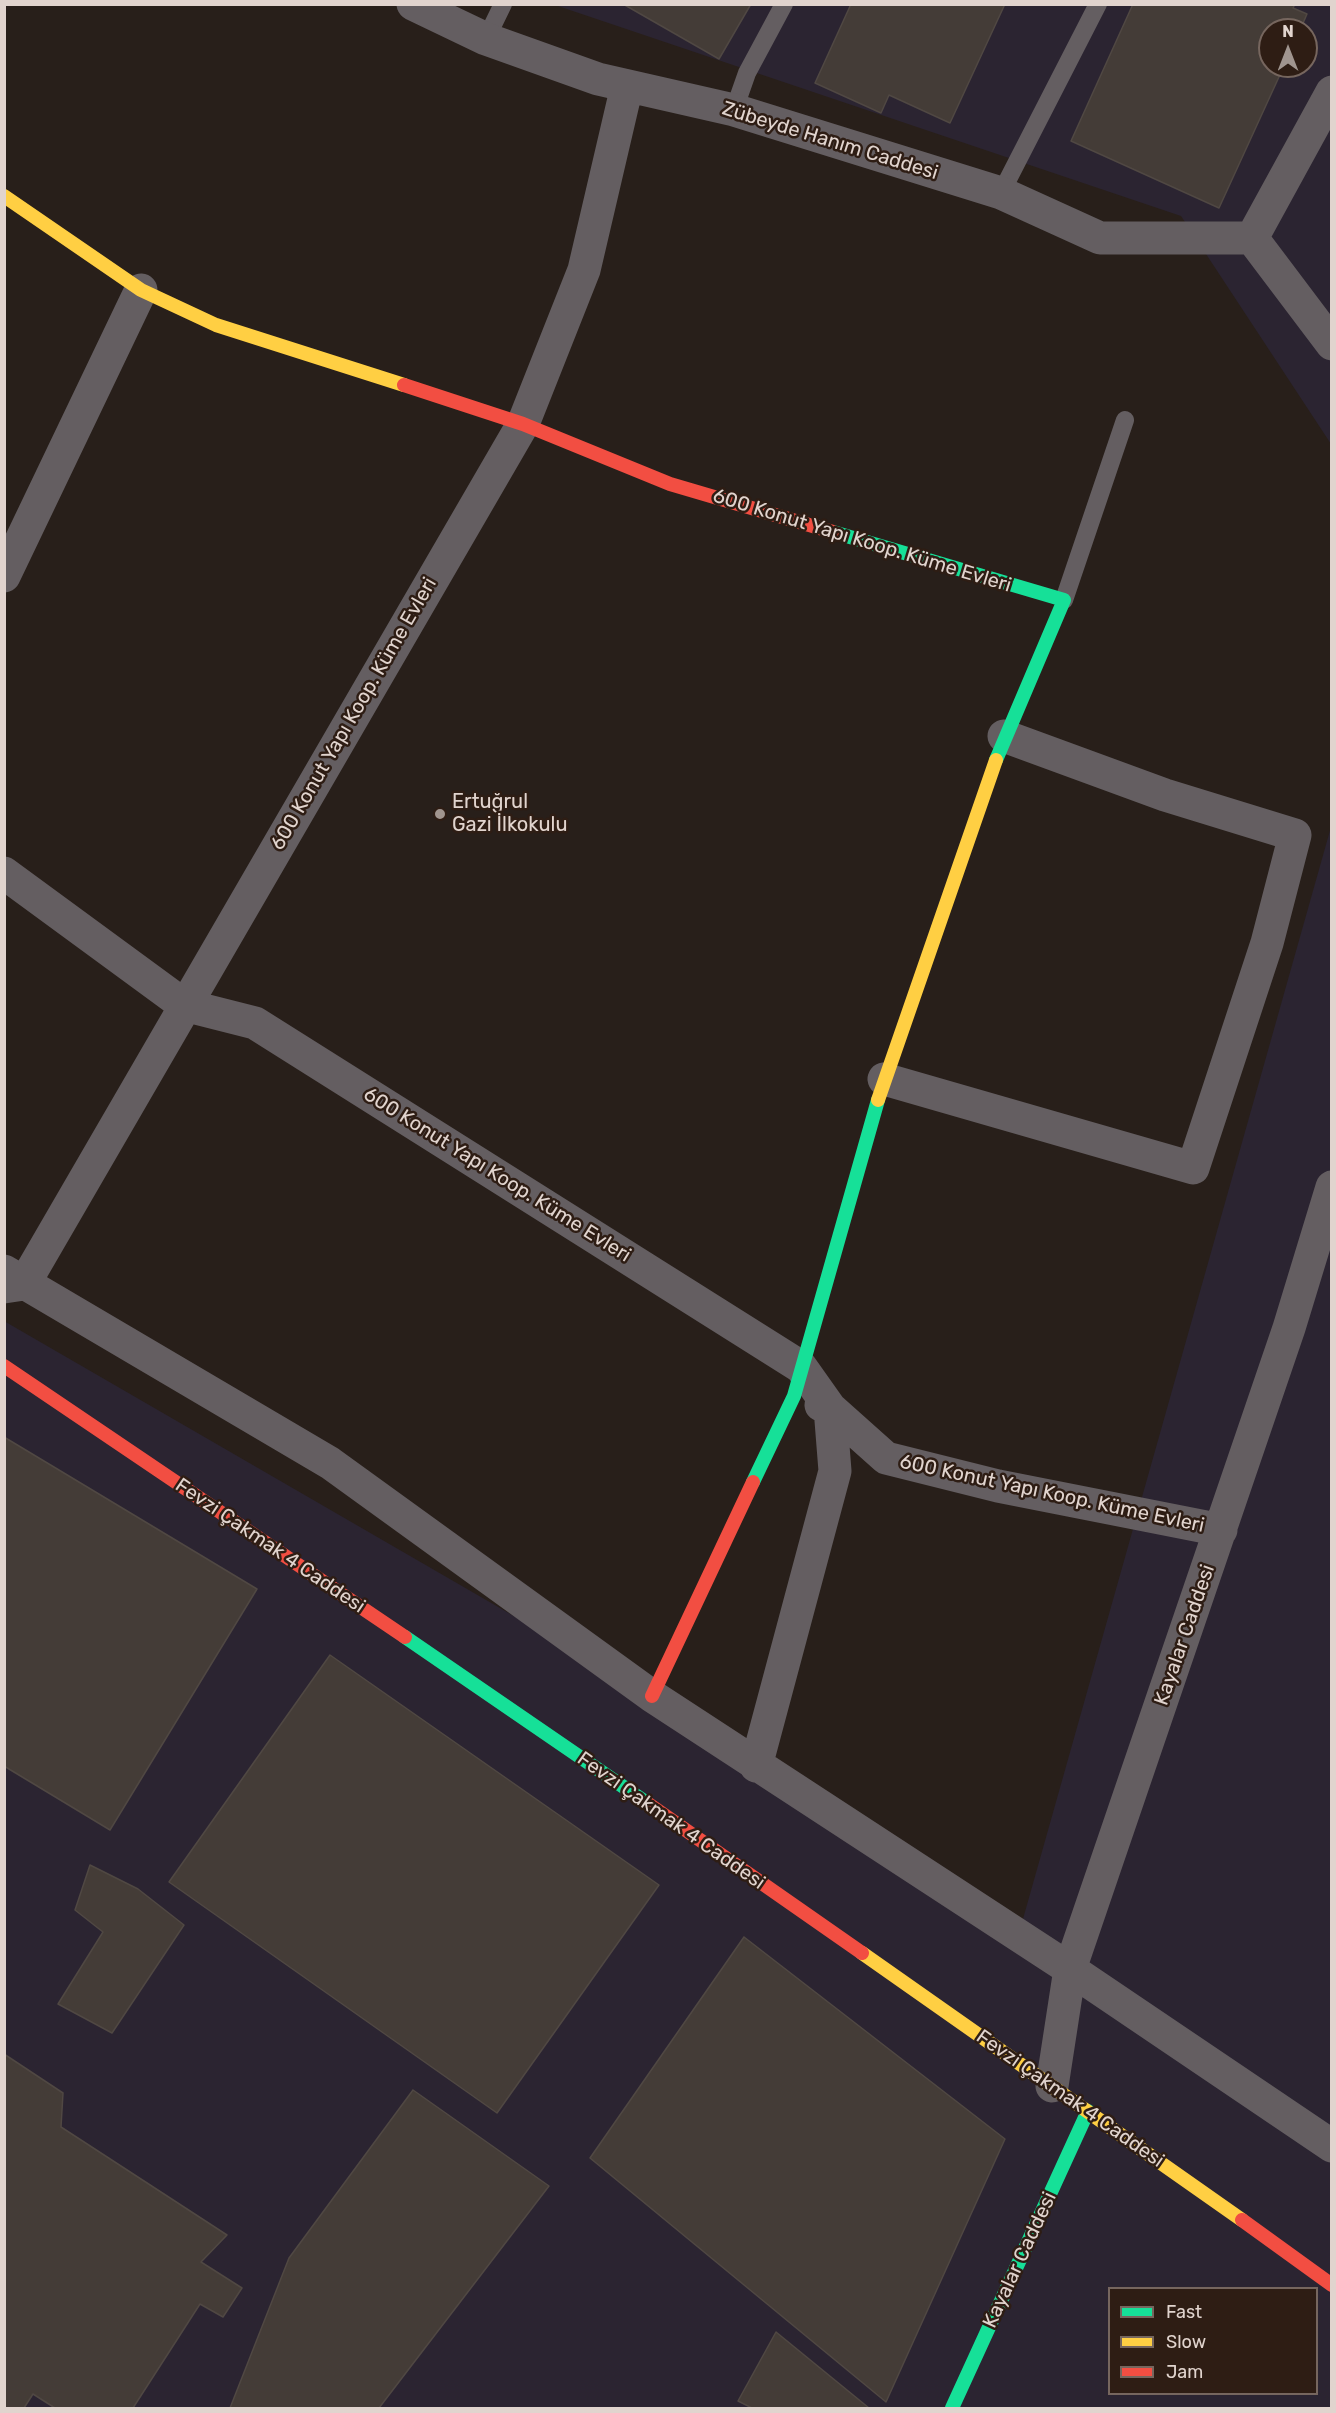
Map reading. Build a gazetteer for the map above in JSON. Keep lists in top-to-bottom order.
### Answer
{
  "streets": {
    "street": [
      "Zübeyde Hanım Caddesi",
      "600 Konut Yapı Koop. Küme Evleri",
      "Fevzi Çakmak 4 Caddesi",
      "Kayalar Caddesi"
    ]
  },
  "crossings": [
    ["Zübeyde Hanım Caddesi", "600 Konut Yapı Koop. Küme Evleri"],
    ["600 Konut Yapı Koop. Küme Evleri", "Kayalar Caddesi"],
    ["Fevzi Çakmak 4 Caddesi", "Kayalar Caddesi"]
  ],
  "places": ["Ertuğrul Gazi İlkokulu"],
  "legend": ["Fast", "Slow", "Jam"],
  "north": "top"
}
